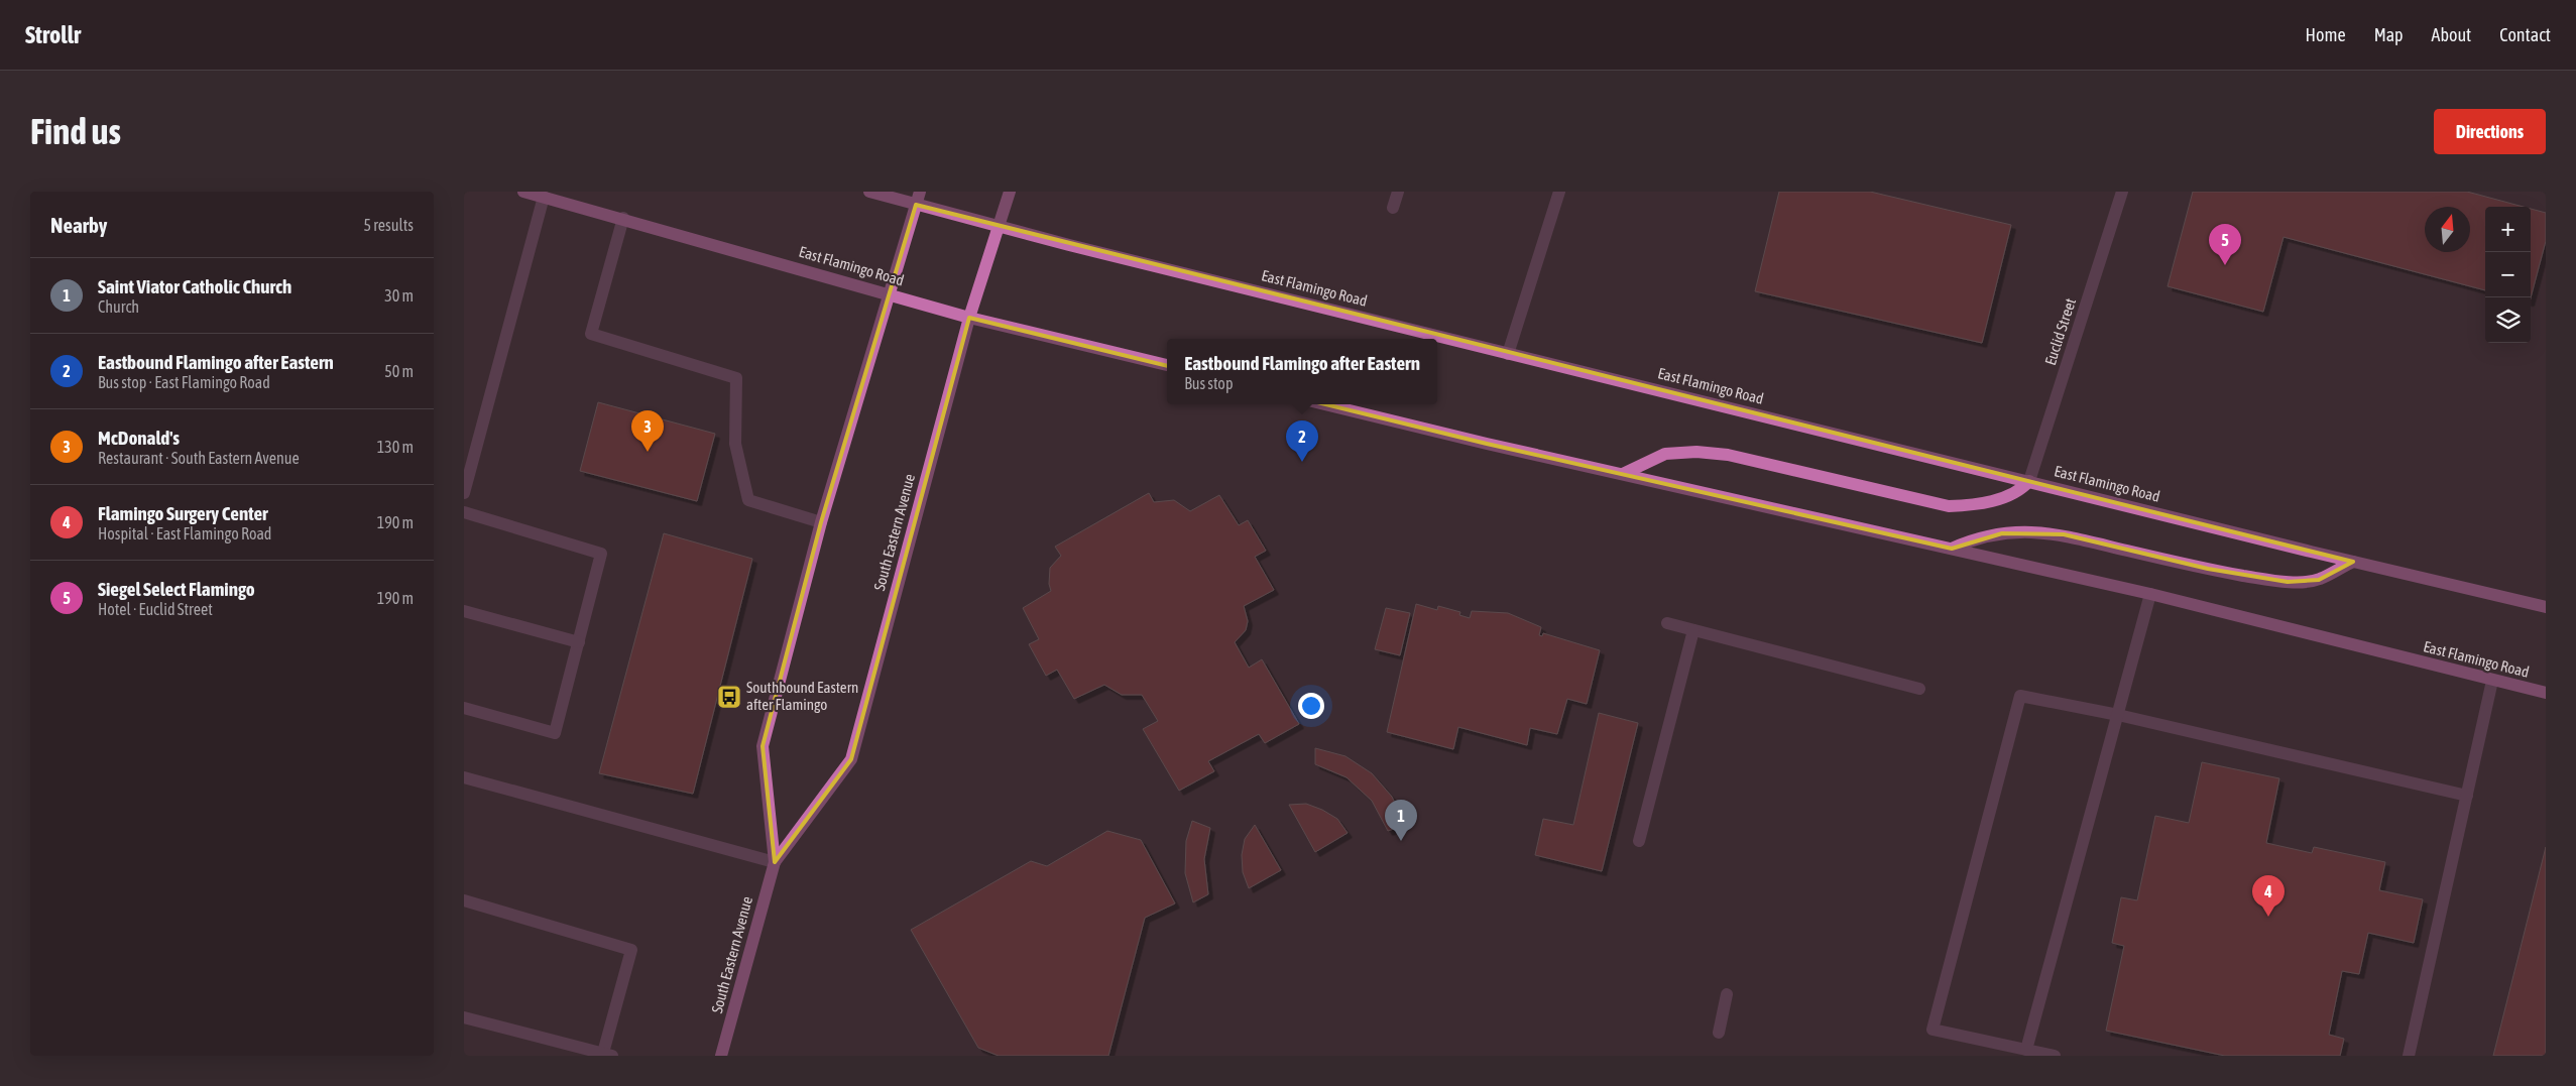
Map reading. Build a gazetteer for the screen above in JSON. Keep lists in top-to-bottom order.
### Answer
{
  "streets": {
    "main road": ["East Flamingo Road", "South Eastern Avenue"],
    "street": ["Euclid Street"]
  },
  "crossings": [
    ["East Flamingo Road", "Euclid Street"],
    ["East Flamingo Road", "South Eastern Avenue"]
  ],
  "places": {
    "bus stop": ["Southbound Eastern after Flamingo"]
  },
  "north": "top",
  "page": {
    "header": "Strollr",
    "nav": [
      "Home",
      "Map",
      "About",
      "Contact"
    ],
    "buttons": "Directions",
    "title": "Find us",
    "heading": ["Nearby", "5 results"],
    "map_buttons": ["+", "−"],
    "pins": [
      "5",
      "3",
      "2",
      "1",
      "4"
    ],
    "list": [
      {
        "mark": "1",
        "name": "Saint Viator Catholic Church",
        "note": "Church",
        "value": "30 m"
      },
      {
        "mark": "2",
        "name": "Eastbound Flamingo after Eastern",
        "note": "Bus stop · East Flamingo Road",
        "value": "50 m"
      },
      {
        "mark": "3",
        "name": "McDonald's",
        "note": "Restaurant · South Eastern Avenue",
        "value": "130 m"
      },
      {
        "mark": "4",
        "name": "Flamingo Surgery Center",
        "note": "Hospital · East Flamingo Road",
        "value": "190 m"
      },
      {
        "mark": "5",
        "name": "Siegel Select Flamingo",
        "note": "Hotel · Euclid Street",
        "value": "190 m"
      }
    ],
    "popup": ["Eastbound Flamingo after Eastern", "Bus stop"]
  }
}
